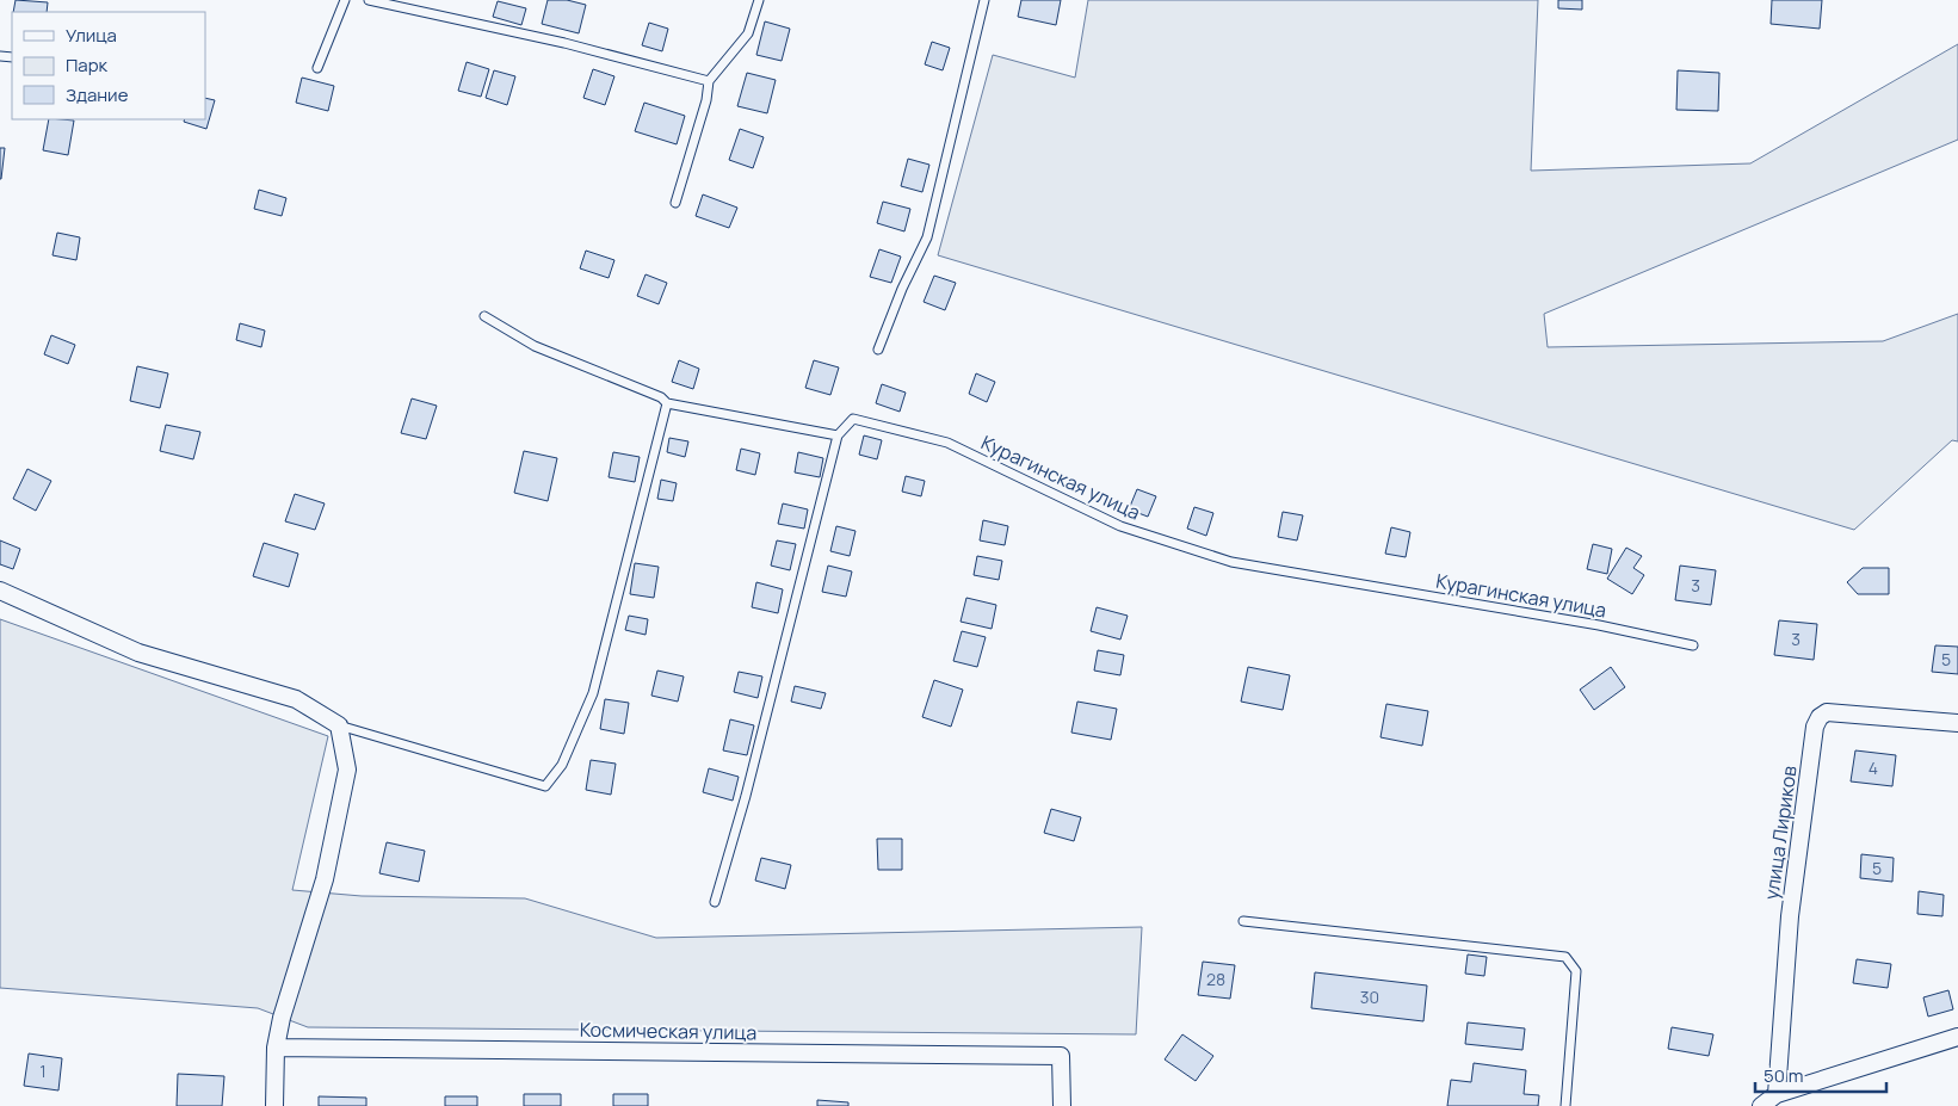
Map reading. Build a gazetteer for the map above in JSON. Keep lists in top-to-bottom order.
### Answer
{
  "streets": {
    "street": ["улица Лириков", "Космическая улица"],
    "lane": ["Курагинская улица"]
  },
  "house_numbers": [
    "3",
    "3",
    "5",
    "4",
    "5",
    "28",
    "30",
    "1"
  ],
  "legend": ["Улица", "Парк", "Здание"],
  "scale_bar": "50 m"
}
